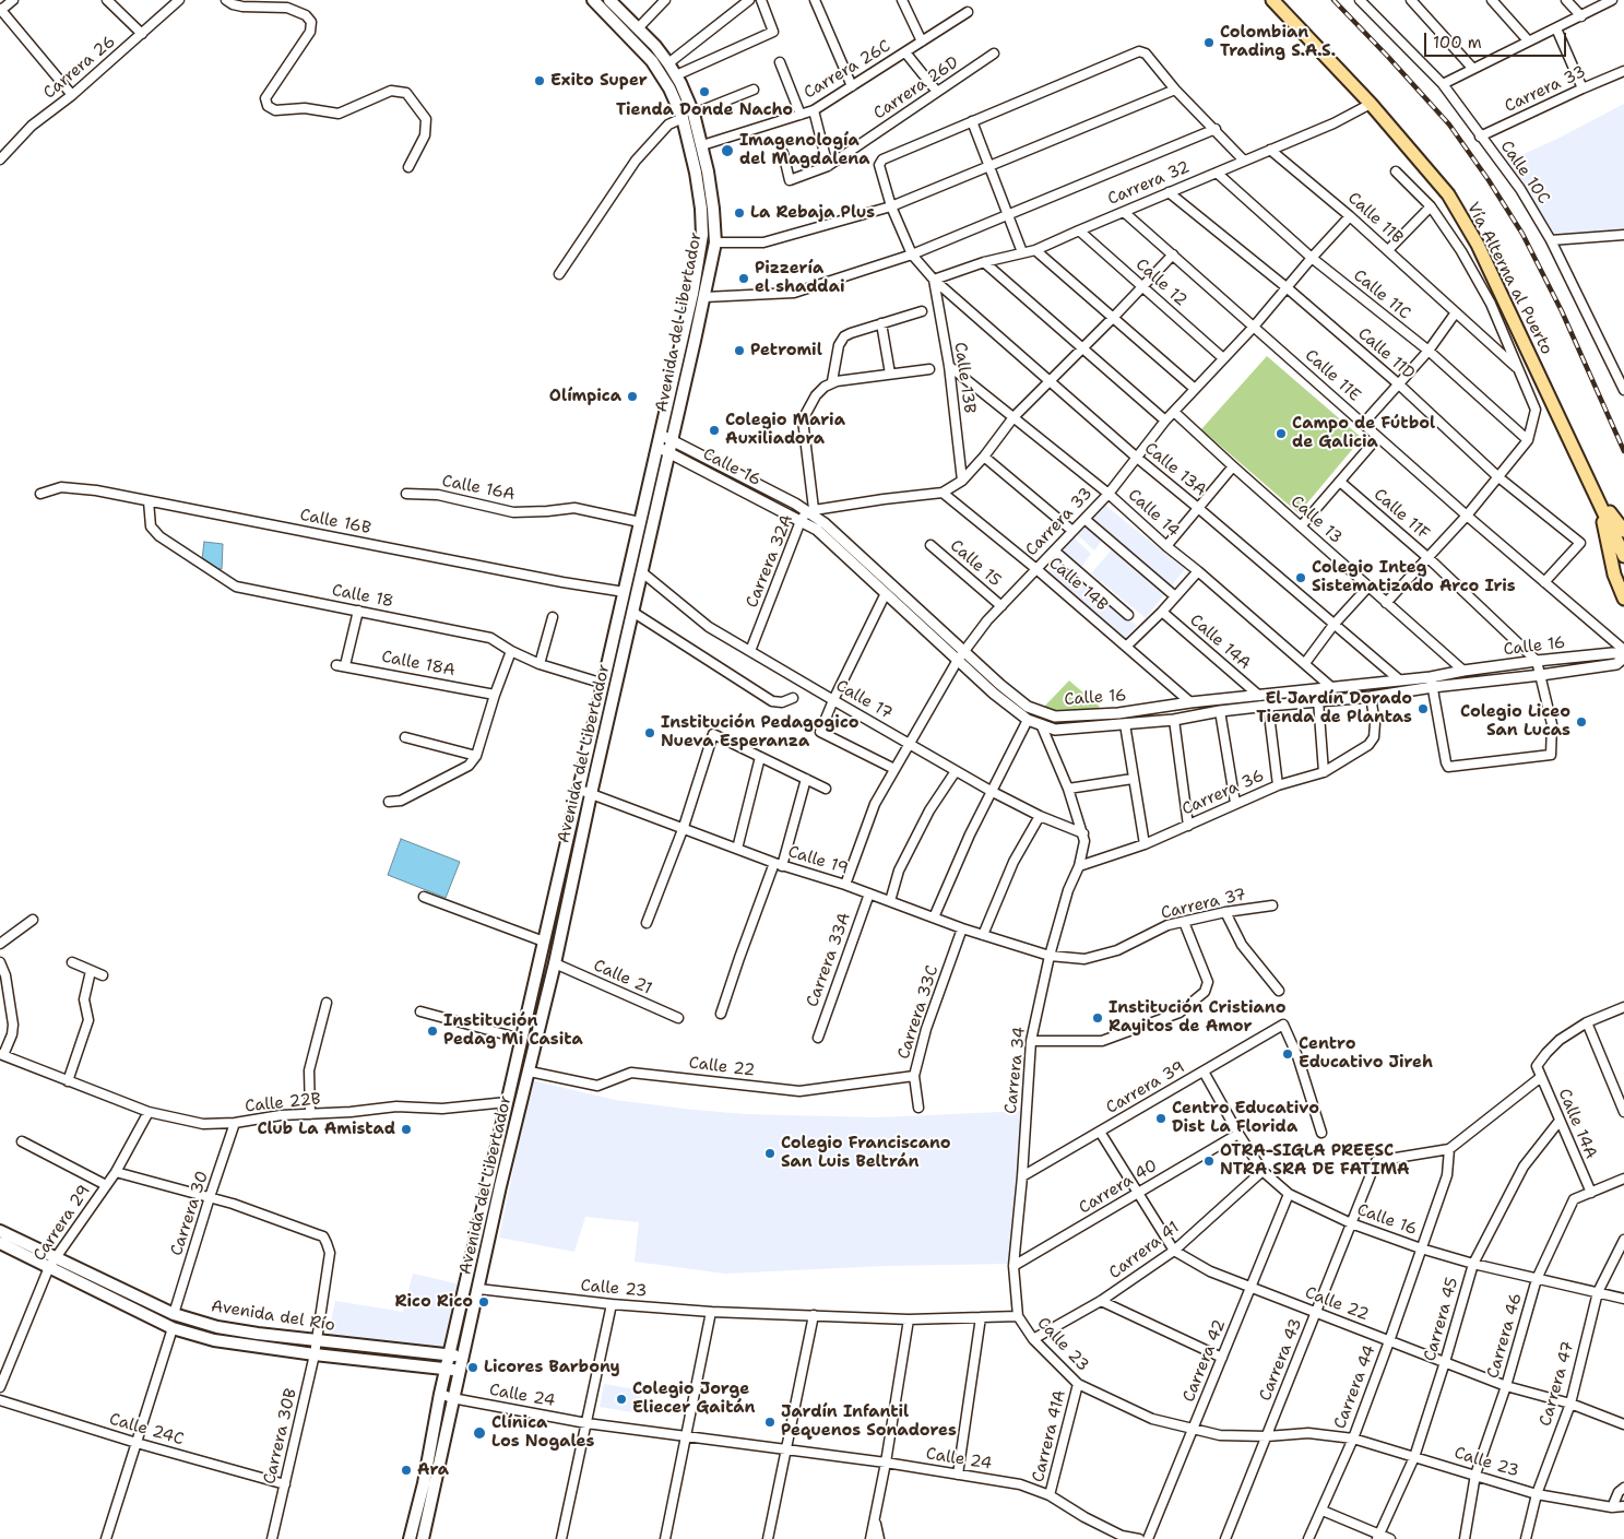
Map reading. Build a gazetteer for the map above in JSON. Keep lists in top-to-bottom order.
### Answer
{
  "streets": {
    "main road": ["Vía Alterna al Puerto", "Avenida del Libertador", "Avenida del Río"],
    "street": [
      "Carrera 26",
      "Carrera 26C",
      "Carrera 26D",
      "Carrera 33",
      "Calle 10C",
      "Carrera 32",
      "Calle 11B",
      "Calle 12",
      "Calle 11C",
      "Calle 11D",
      "Calle 11E",
      "Calle 13B",
      "Calle 16",
      "Calle 13A",
      "Calle 16A",
      "Calle 14",
      "Calle 11F",
      "Calle 13",
      "Calle 16B",
      "Carrera 32A",
      "Calle 15",
      "Calle 14B",
      "Calle 18",
      "Calle 14A",
      "Calle 18A",
      "Calle 17",
      "Carrera 36",
      "Calle 19",
      "Carrera 37",
      "Carrera 33A",
      "Calle 21",
      "Carrera 33C",
      "Calle 22",
      "Carrera 34",
      "Carrera 39",
      "Calle 22B",
      "Carrera 40",
      "Carrera 30",
      "Carrera 29",
      "Carrera 41",
      "Calle 23",
      "Carrera 45",
      "Carrera 46",
      "Carrera 43",
      "Carrera 42",
      "Carrera 47",
      "Carrera 44",
      "Calle 24",
      "Calle 24C",
      "Carrera 30B",
      "Carrera 41A"
    ]
  },
  "crossings": [
    ["Carrera 26C", "Avenida del Libertador"],
    ["Carrera 33", "Calle 10C"],
    ["Carrera 33", "Calle 11B"],
    ["Carrera 33", "Calle 12"],
    ["Carrera 33", "Calle 11C"],
    ["Carrera 33", "Calle 11D"],
    ["Carrera 33", "Calle 11E"],
    ["Carrera 33", "Calle 16"],
    ["Carrera 33", "Calle 13A"],
    ["Carrera 33", "Calle 14"],
    ["Carrera 33", "Calle 13"],
    ["Carrera 33", "Calle 15"],
    ["Carrera 33", "Calle 14B"],
    ["Carrera 33", "Calle 17"],
    ["Carrera 33", "Calle 19"],
    ["Carrera 32", "Calle 11B"],
    ["Carrera 32", "Vía Alterna al Puerto"],
    ["Carrera 32", "Calle 12"],
    ["Carrera 32", "Calle 11C"],
    ["Carrera 32", "Calle 11D"],
    ["Carrera 32", "Calle 11E"],
    ["Carrera 32", "Calle 13B"],
    ["Carrera 32", "Calle 13A"],
    ["Calle 12", "Carrera 32A"],
    ["Avenida del Libertador", "Calle 16"],
    ["Avenida del Libertador", "Calle 16A"],
    ["Avenida del Libertador", "Calle 16B"],
    ["Avenida del Libertador", "Calle 18"],
    ["Avenida del Libertador", "Calle 17"],
    ["Avenida del Libertador", "Calle 19"],
    ["Avenida del Libertador", "Calle 21"],
    ["Avenida del Libertador", "Calle 22"],
    ["Avenida del Libertador", "Calle 22B"],
    ["Avenida del Libertador", "Calle 23"],
    ["Avenida del Libertador", "Avenida del Río"],
    ["Avenida del Libertador", "Calle 24"],
    ["Calle 11D", "Calle 11E"],
    ["Calle 11E", "Calle 16"],
    ["Calle 11E", "Carrera 32A"],
    ["Calle 13B", "Calle 13A"],
    ["Calle 13B", "Calle 14"],
    ["Calle 13B", "Carrera 32A"],
    ["Calle 16", "Calle 13A"],
    ["Calle 16", "Calle 14"],
    ["Calle 16", "Calle 11F"],
    ["Calle 16", "Calle 13"],
    ["Calle 16", "Carrera 32A"],
    ["Calle 16", "Calle 14B"],
    ["Calle 16", "Calle 14A"],
    ["Calle 16", "Carrera 36"],
    ["Calle 16", "Carrera 39"],
    ["Calle 16", "Carrera 40"],
    ["Calle 16", "Carrera 41"],
    ["Calle 16", "Carrera 45"],
    ["Calle 16", "Carrera 46"],
    ["Calle 16", "Carrera 43"],
    ["Calle 16", "Carrera 42"],
    ["Calle 16", "Carrera 47"],
    ["Calle 16", "Carrera 44"],
    ["Calle 13A", "Carrera 32A"],
    ["Calle 14", "Carrera 32A"],
    ["Calle 16B", "Calle 18"],
    ["Carrera 32A", "Calle 14B"],
    ["Carrera 32A", "Calle 17"],
    ["Calle 18", "Calle 18A"],
    ["Calle 14A", "Carrera 45"],
    ["Calle 14A", "Carrera 46"],
    ["Calle 17", "Carrera 34"],
    ["Carrera 36", "Carrera 34"],
    ["Calle 19", "Carrera 37"],
    ["Calle 19", "Carrera 33A"],
    ["Calle 19", "Carrera 33C"],
    ["Calle 19", "Carrera 34"],
    ["Carrera 37", "Carrera 34"],
    ["Carrera 33C", "Calle 22"],
    ["Calle 22", "Carrera 39"],
    ["Calle 22", "Carrera 40"],
    ["Calle 22", "Carrera 41"],
    ["Calle 22", "Carrera 45"],
    ["Calle 22", "Carrera 46"],
    ["Calle 22", "Carrera 43"],
    ["Calle 22", "Carrera 42"],
    ["Calle 22", "Carrera 47"],
    ["Calle 22", "Carrera 44"],
    ["Carrera 34", "Carrera 39"],
    ["Carrera 34", "Carrera 40"],
    ["Carrera 34", "Calle 23"],
    ["Calle 22B", "Carrera 30"],
    ["Calle 22B", "Carrera 29"],
    ["Carrera 30", "Avenida del Río"],
    ["Carrera 30", "Carrera 30B"],
    ["Carrera 29", "Avenida del Río"],
    ["Carrera 29", "Carrera 30B"],
    ["Carrera 41", "Calle 23"],
    ["Calle 23", "Carrera 45"],
    ["Calle 23", "Carrera 46"],
    ["Calle 23", "Carrera 43"],
    ["Calle 23", "Carrera 42"],
    ["Calle 23", "Carrera 47"],
    ["Calle 23", "Carrera 44"],
    ["Calle 23", "Carrera 41A"],
    ["Avenida del Río", "Carrera 30B"],
    ["Carrera 43", "Carrera 44"],
    ["Calle 24", "Carrera 41A"],
    ["Calle 24C", "Carrera 30B"]
  ],
  "places": [
    "Colombian Trading S.A.S.",
    "Exito Super",
    "Tienda Donde Nacho",
    "Imagenología del Magdalena",
    "La Rebaja Plus",
    "Pizzería el shaddai",
    "Petromil",
    "Olímpica",
    "Colegio Maria Auxiliadora",
    "Campo de Fútbol de Galicia",
    "Colegio Integ Sistematizado Arco Iris",
    "El Jardín Dorado Tienda de Plantas",
    "Colegio Liceo San Lucas",
    "Institución Pedagogico Nueva Esperanza",
    "Institución Cristiano Rayitos de Amor",
    "Institución Pedag Mi Casita",
    "Centro Educativo Jireh",
    "Centro Educativo Dist La Florida",
    "Club La Amistad",
    "Colegio Franciscano San Luis Beltrán",
    "OTRA-SIGLA PREESC NTRA SRA DE FATIMA",
    "Rico Rico",
    "Licores Barbony",
    "Colegio Jorge Eliecer Gaitán",
    "Jardín Infantil Pequenos Sonadores",
    "Clínica Los Nogales",
    "Ara"
  ],
  "scale_bar": "100 m"
}
